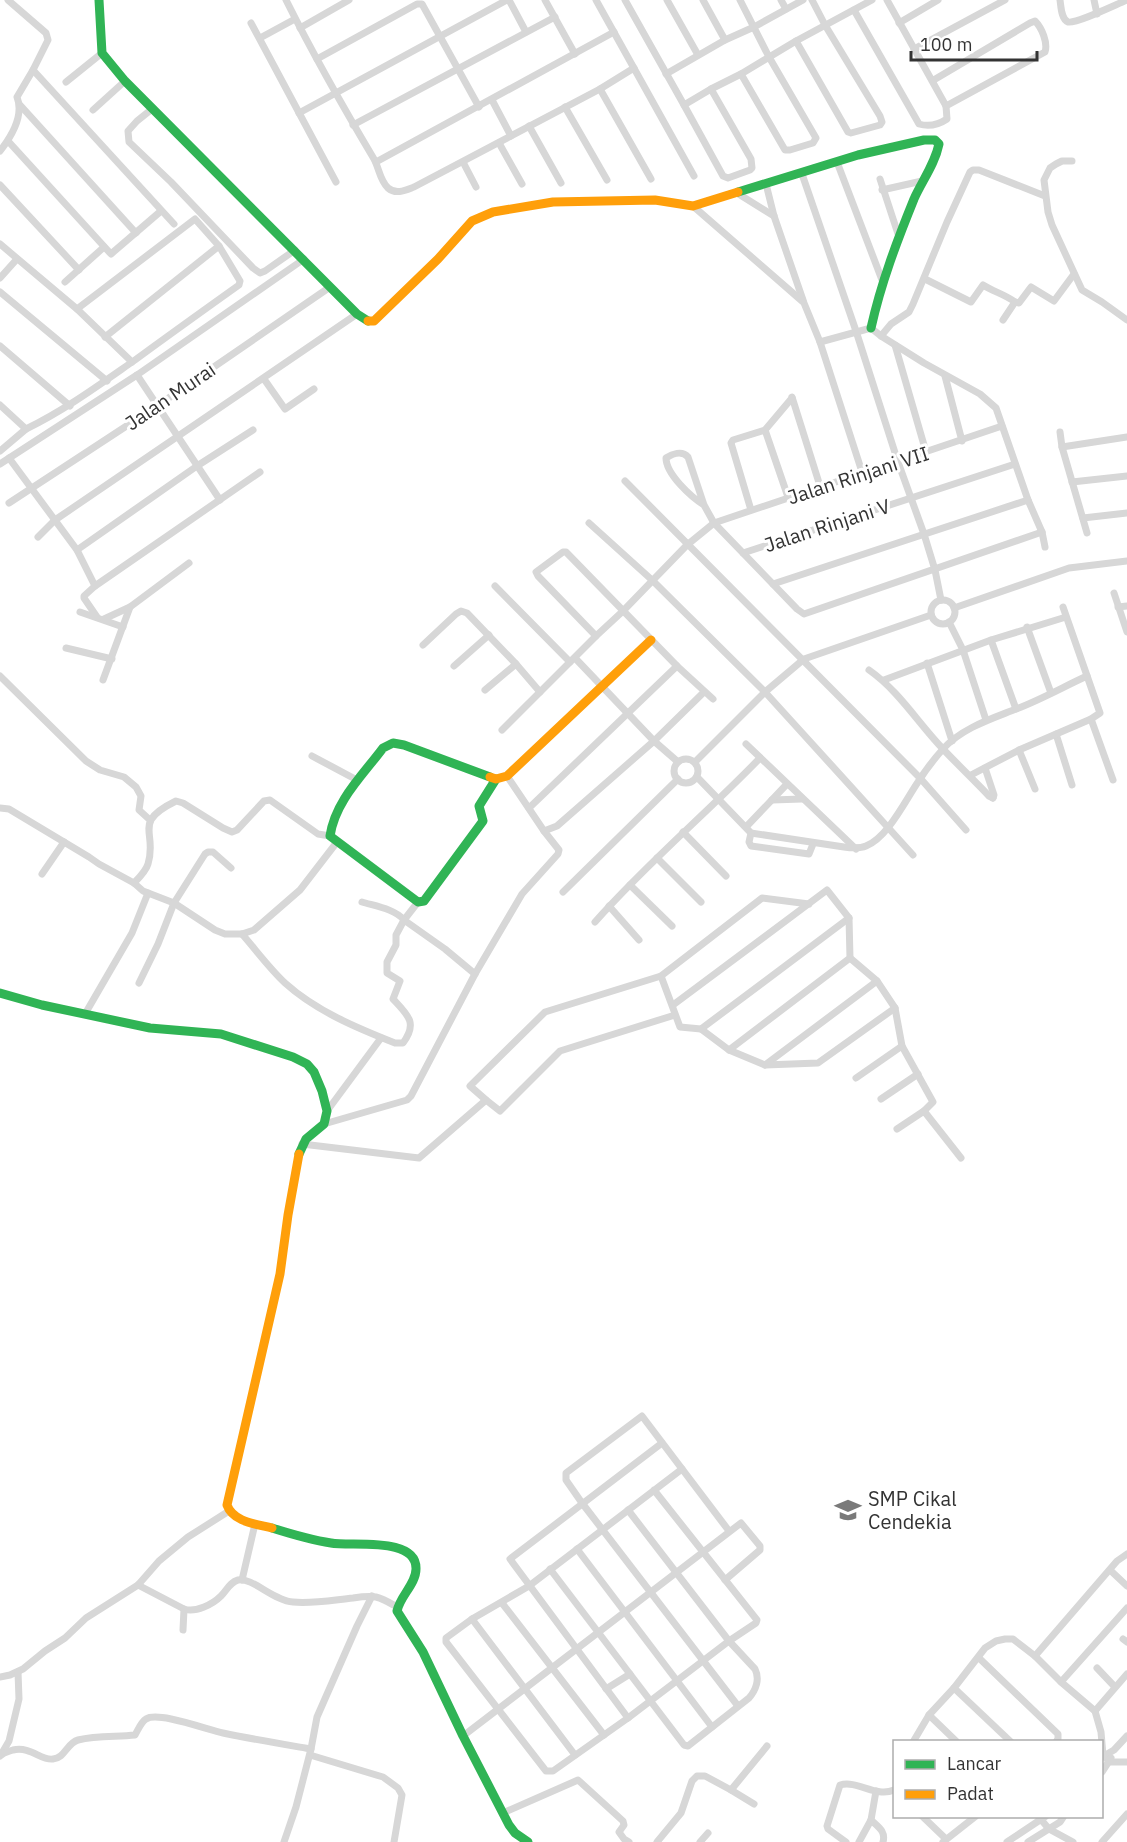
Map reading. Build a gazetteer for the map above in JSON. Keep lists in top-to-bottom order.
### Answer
{
  "streets": {
    "street": ["Jalan Murai", "Jalan Rinjani VII", "Jalan Rinjani V"]
  },
  "places": {
    "school or university": ["SMP Cikal Cendekia"]
  },
  "legend": ["Lancar", "Padat"],
  "scale_bar": "100 m"
}
